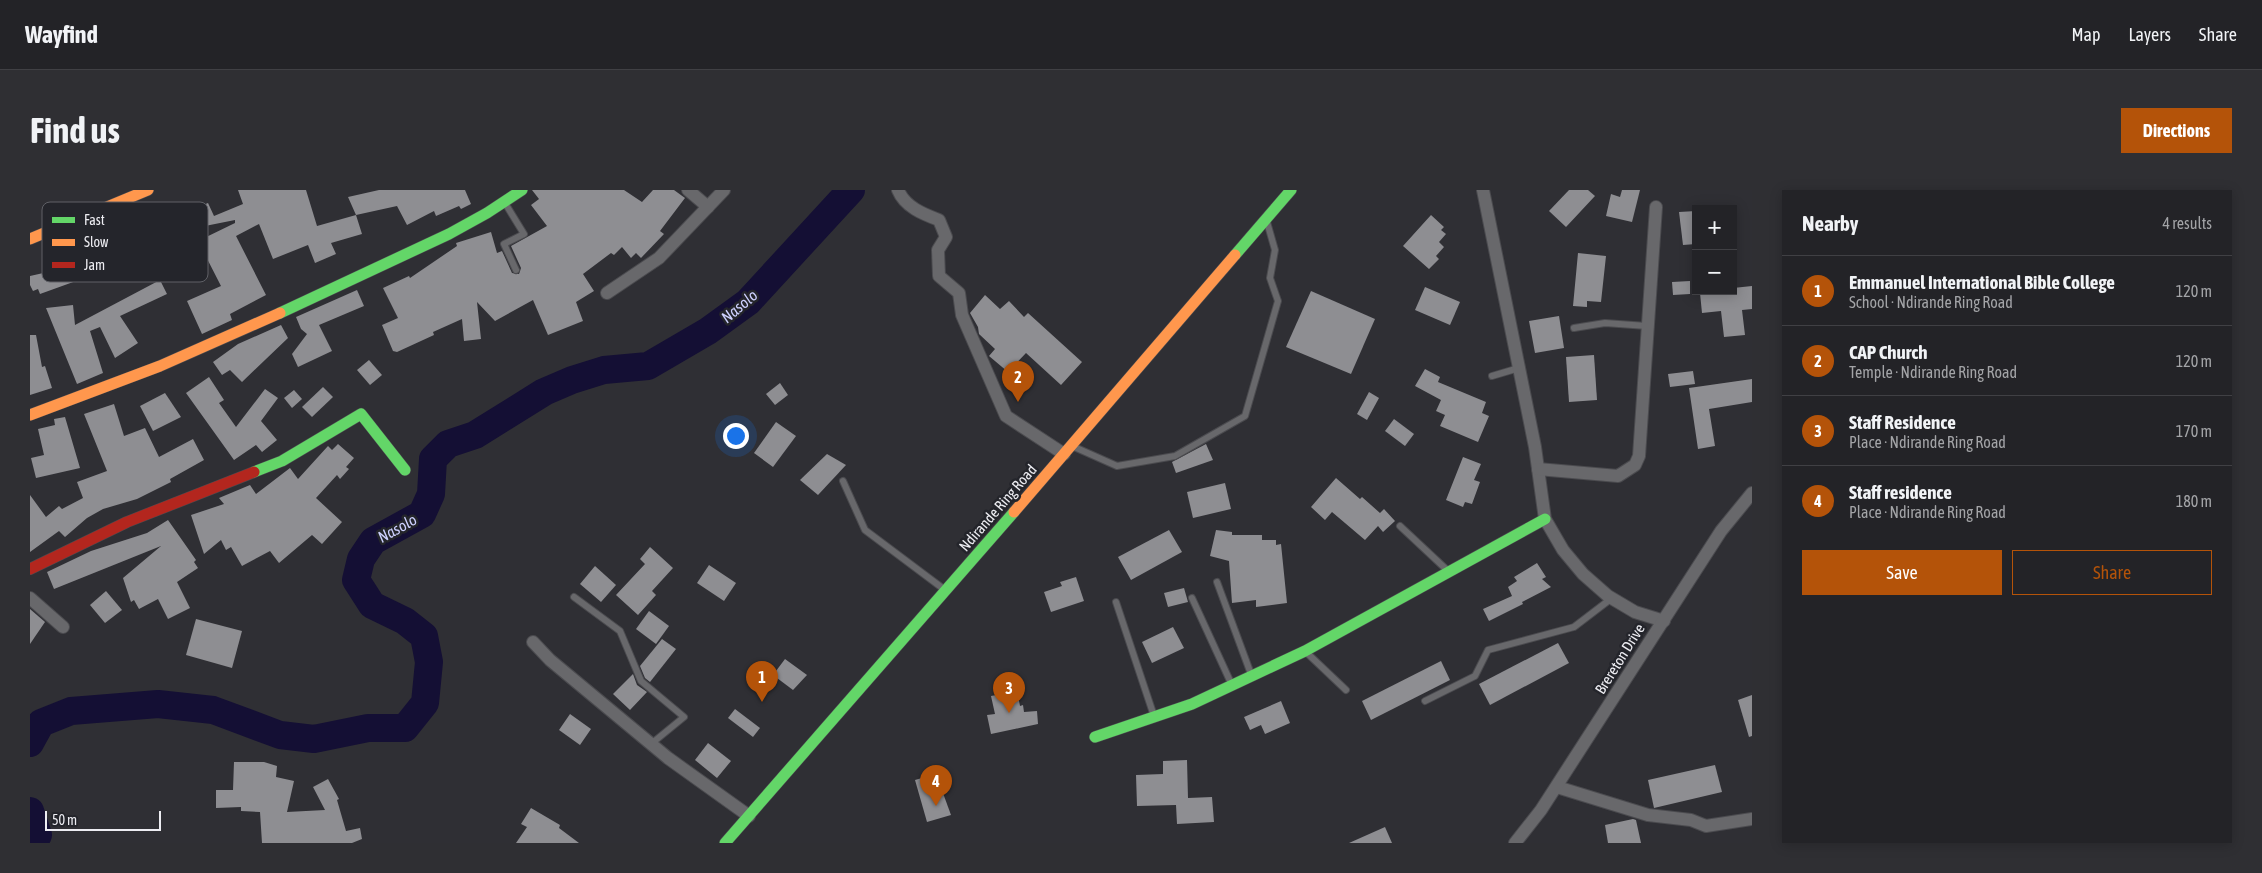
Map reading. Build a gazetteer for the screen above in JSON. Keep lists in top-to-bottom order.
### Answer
{
  "streets": {
    "street": ["Ndirande Ring Road", "Brereton Drive"]
  },
  "water": ["Nasolo"],
  "legend": ["Fast", "Slow", "Jam"],
  "scale_bar": "50 m",
  "page": {
    "header": "Wayfind",
    "nav": ["Map", "Layers", "Share"],
    "buttons": [
      "Directions",
      ["Save", "Share"]
    ],
    "title": "Find us",
    "heading": ["Nearby", "4 results"],
    "map_buttons": ["+", "−"],
    "list": [
      {
        "mark": "1",
        "name": "Emmanuel International Bible College",
        "note": "School · Ndirande Ring Road",
        "value": "120 m"
      },
      {
        "mark": "2",
        "name": "CAP Church",
        "note": "Temple · Ndirande Ring Road",
        "value": "120 m"
      },
      {
        "mark": "3",
        "name": "Staff Residence",
        "note": "Place · Ndirande Ring Road",
        "value": "170 m"
      },
      {
        "mark": "4",
        "name": "Staff residence",
        "note": "Place · Ndirande Ring Road",
        "value": "180 m"
      }
    ],
    "pins": [
      "2",
      "1",
      "3",
      "4"
    ],
    "scale": "50 m"
  }
}
